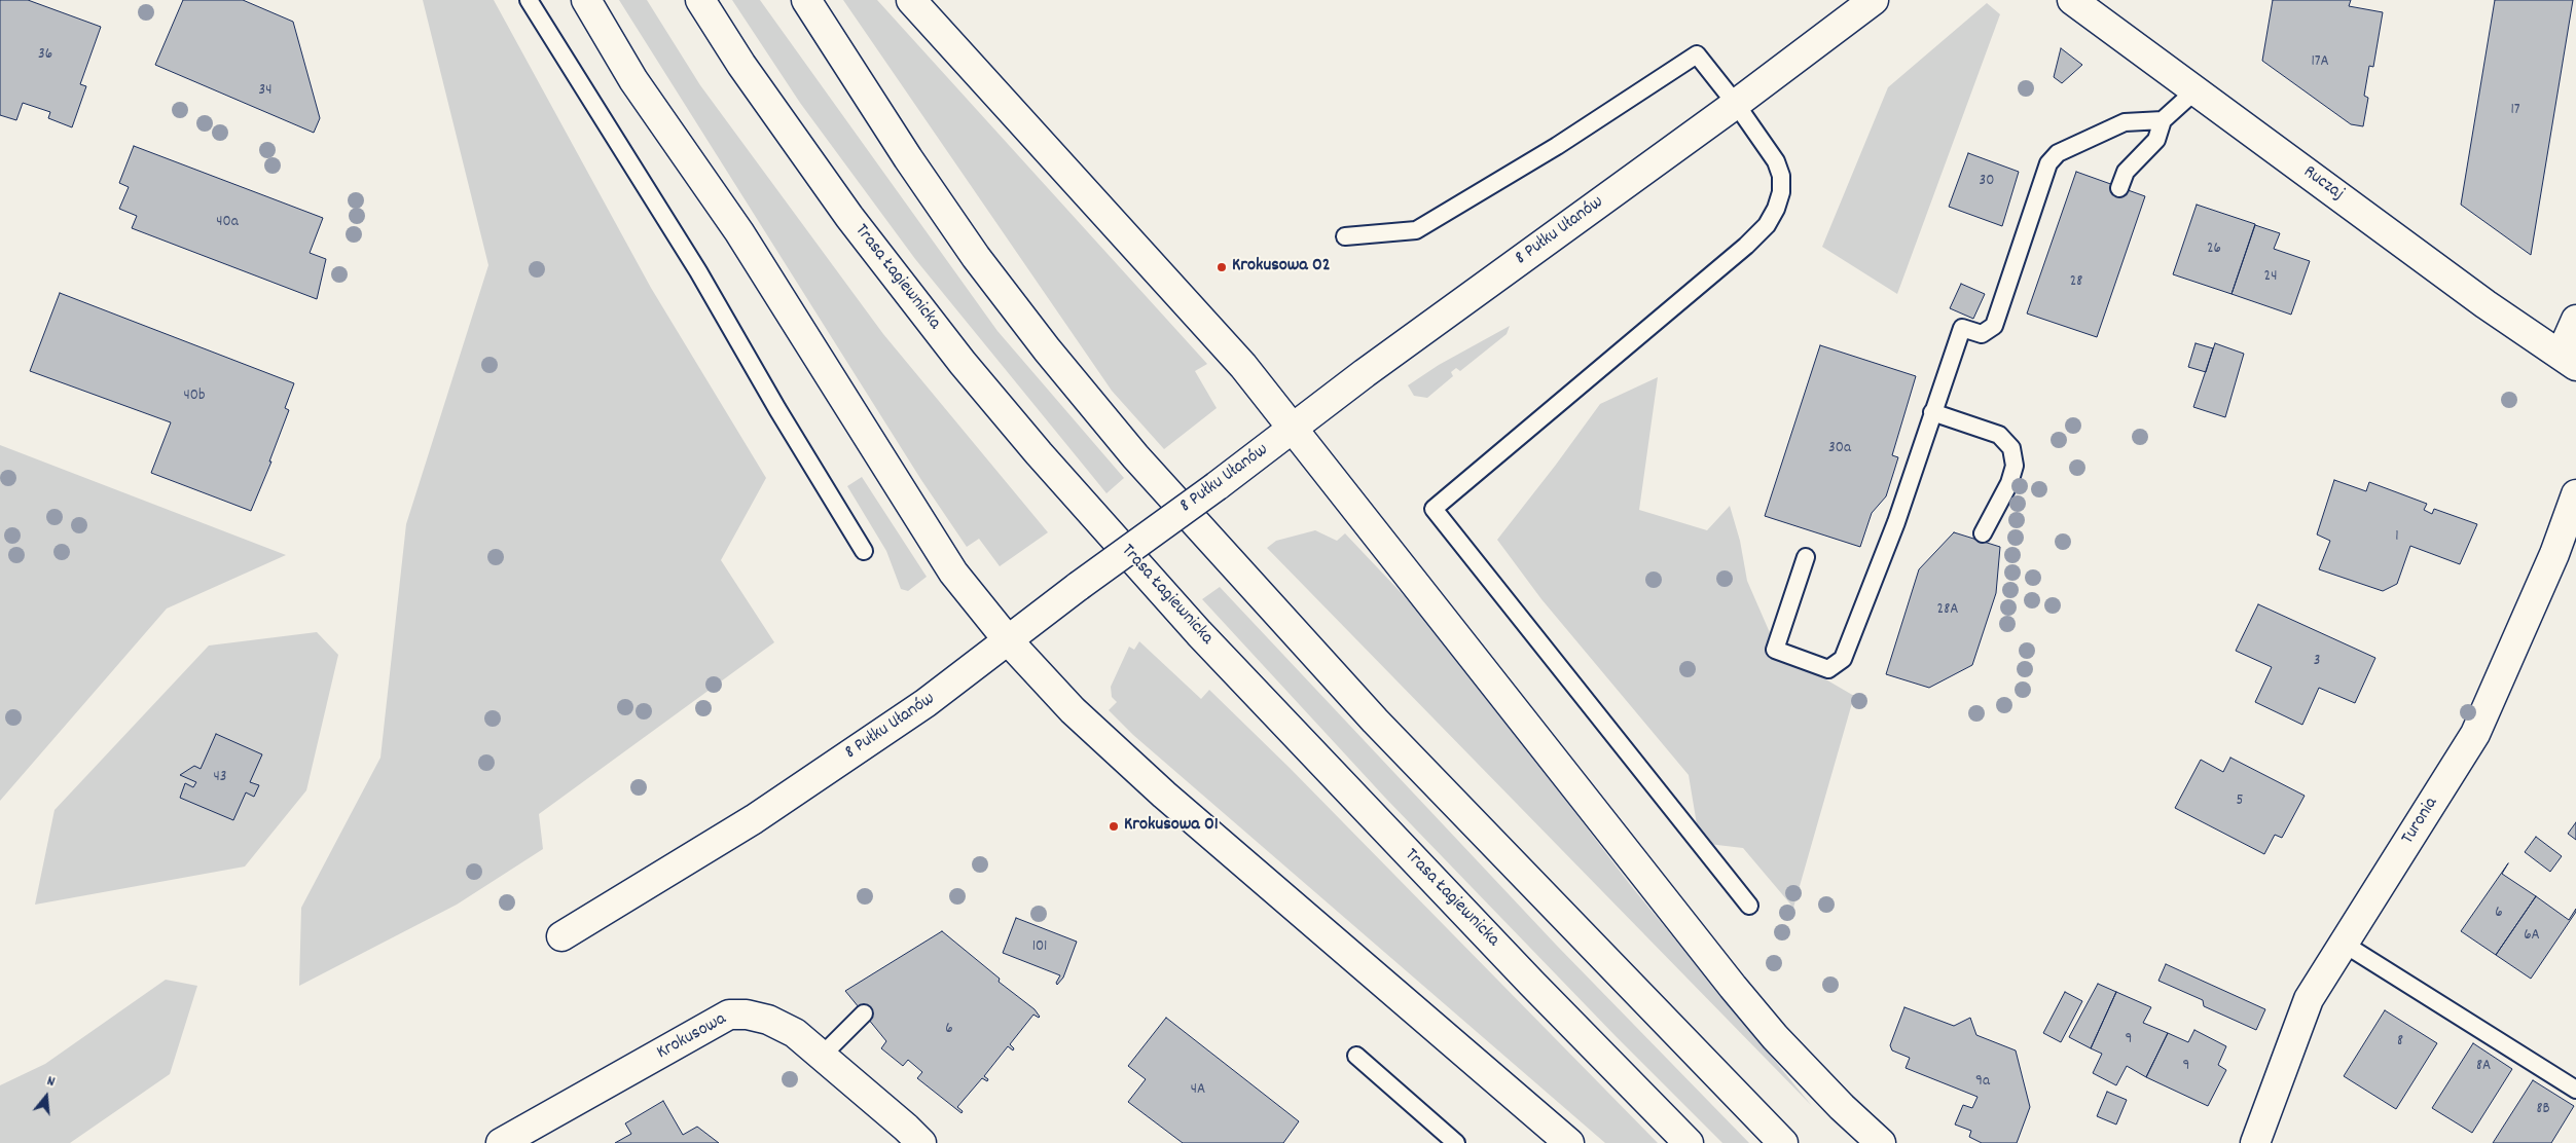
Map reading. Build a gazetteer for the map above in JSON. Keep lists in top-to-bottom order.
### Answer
{
  "streets": {
    "main road": [
      "Ruczaj",
      "8 Pułku Ułanów",
      "Trasa Łagiewnicka",
      "Turonia",
      "Krokusowa"
    ]
  },
  "places": ["Krokusowa 02", "Krokusowa 01"],
  "house_numbers": [
    "36",
    "17A",
    "34",
    "17",
    "30",
    "40a",
    "26",
    "24",
    "28",
    "40b",
    "30a",
    "1",
    "28A",
    "3",
    "43",
    "5",
    "6",
    "6A",
    "101",
    "6",
    "9",
    "8",
    "9",
    "8A",
    "9a",
    "4A",
    "8B"
  ],
  "north": "top"
}
